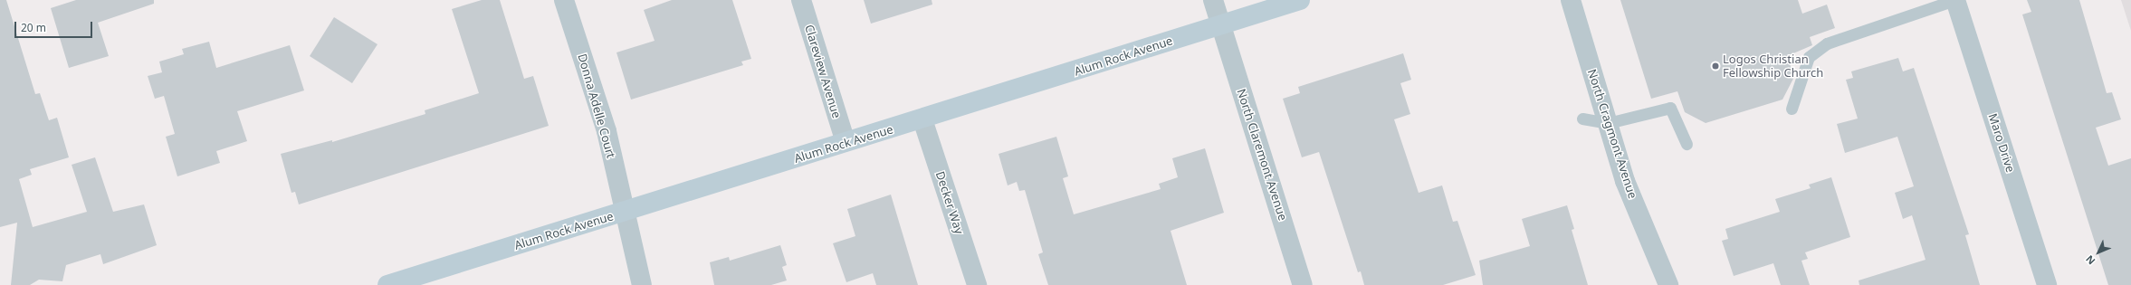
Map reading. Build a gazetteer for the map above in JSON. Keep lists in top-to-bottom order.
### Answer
{
  "streets": {
    "main road": ["Alum Rock Avenue"],
    "street": [
      "Clareview Avenue",
      "Donna Adelle Court",
      "North Cragmont Avenue",
      "Maro Drive",
      "North Claremont Avenue",
      "Decker Way"
    ]
  },
  "crossings": [
    ["Alum Rock Avenue", "Clareview Avenue"],
    ["Alum Rock Avenue", "Donna Adelle Court"],
    ["Alum Rock Avenue", "North Claremont Avenue"],
    ["Alum Rock Avenue", "Decker Way"]
  ],
  "places": ["Logos Christian Fellowship Church"],
  "scale_bar": "20 m",
  "north": "bottom left"
}
